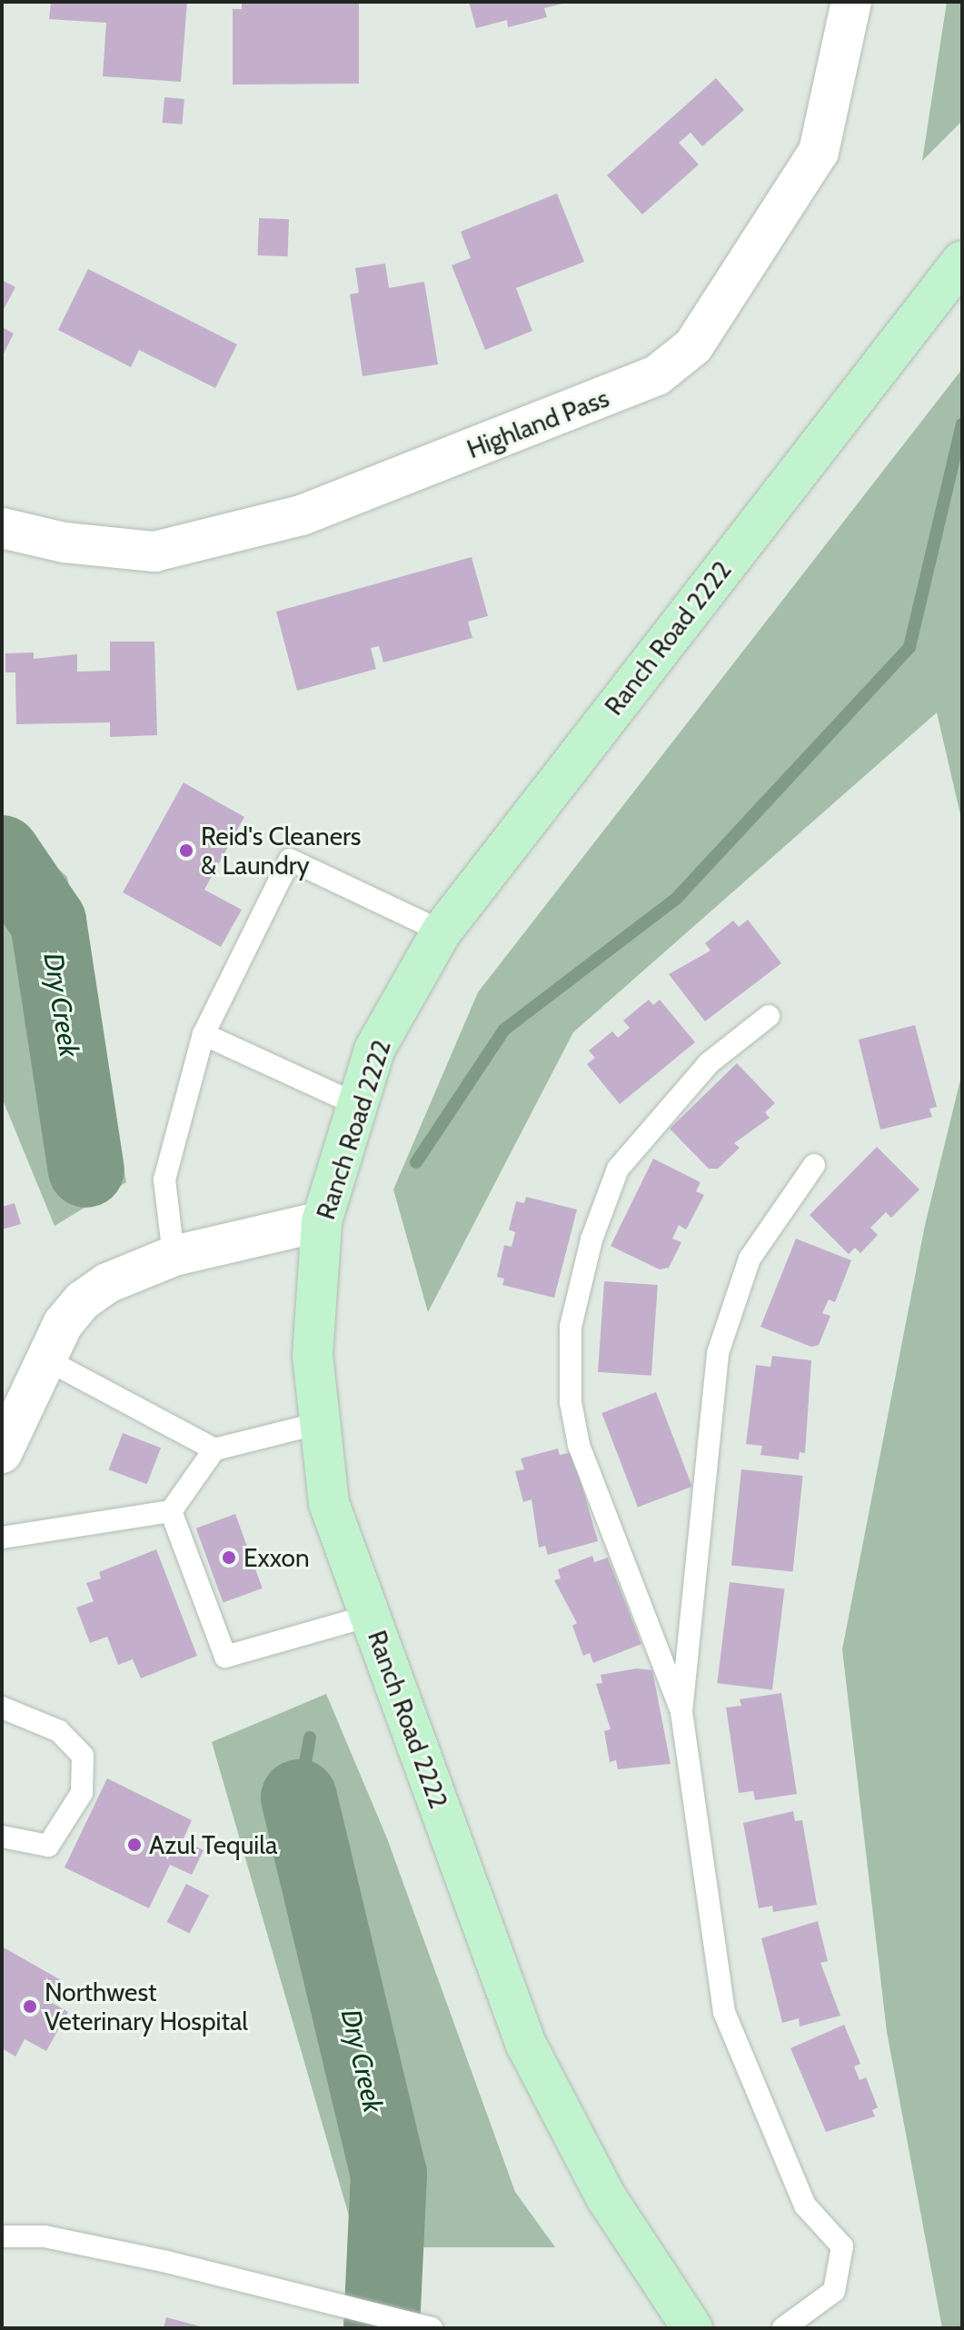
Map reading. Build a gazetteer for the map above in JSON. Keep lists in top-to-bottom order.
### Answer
{
  "streets": {
    "main road": ["Ranch Road 2222"],
    "street": ["Highland Pass"]
  },
  "water": ["Dry Creek"],
  "places": [
    "Reid's Cleaners & Laundry",
    "Exxon",
    "Azul Tequila",
    "Northwest Veterinary Hospital"
  ]
}
